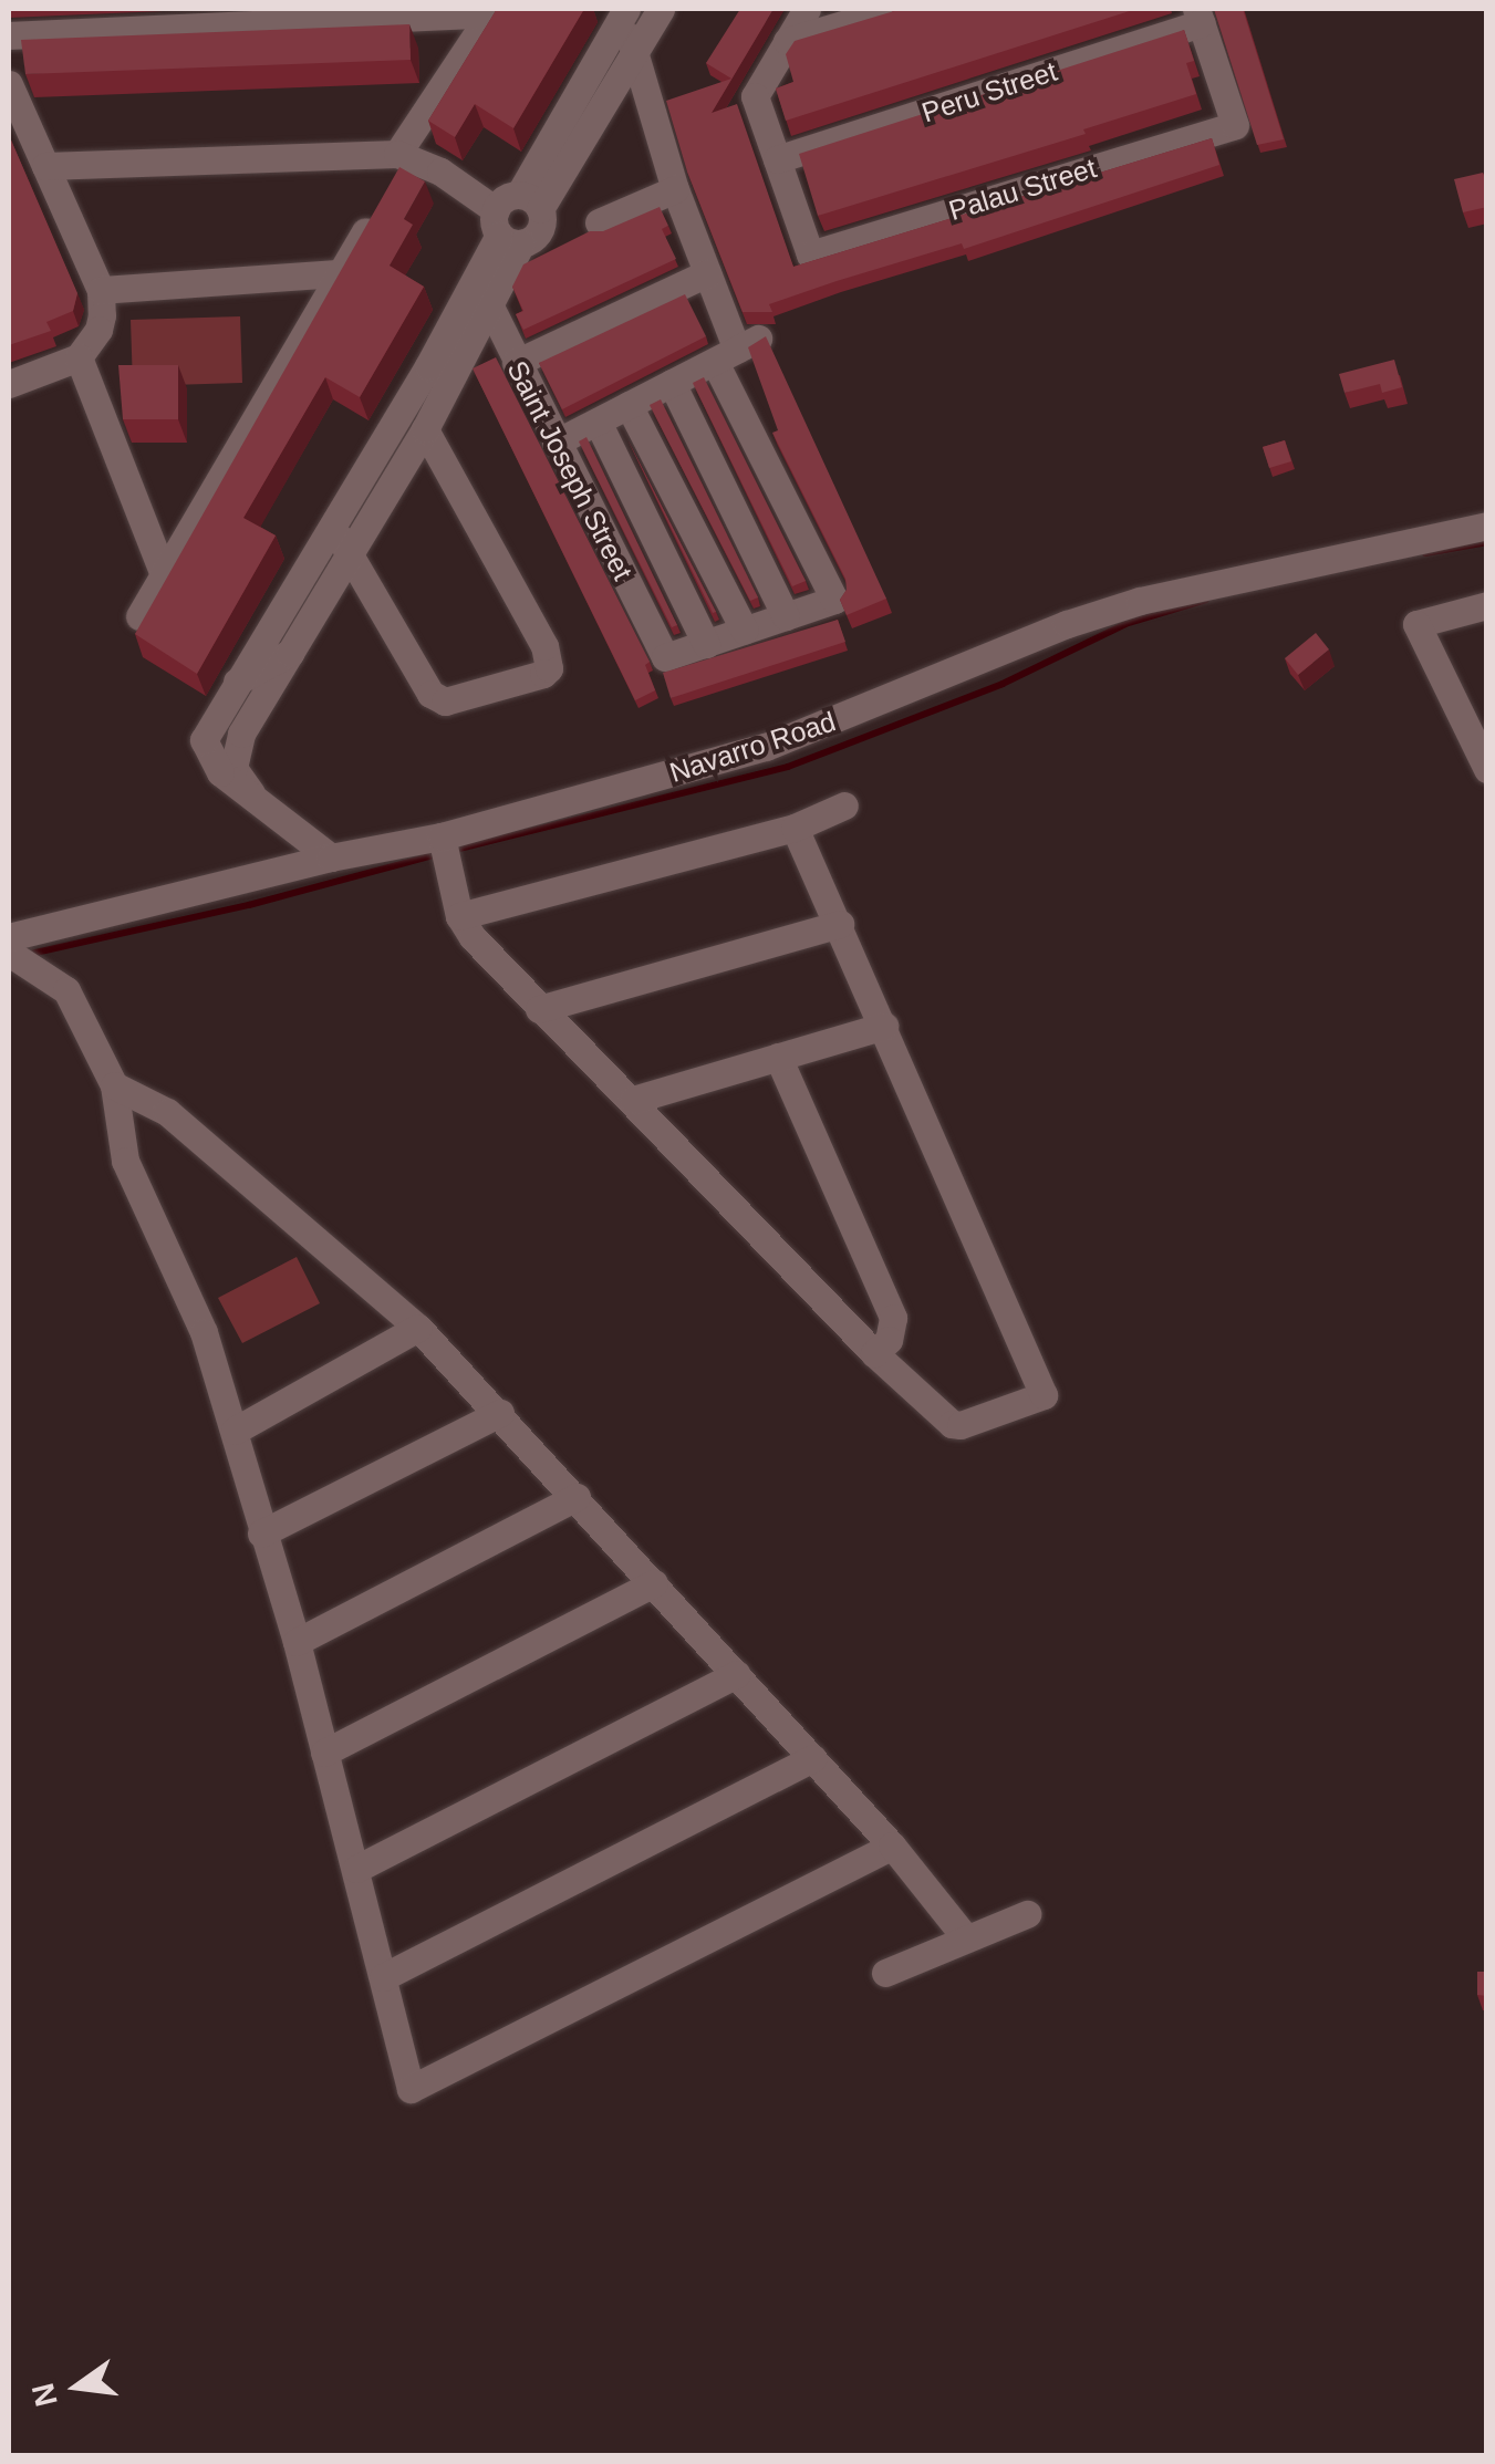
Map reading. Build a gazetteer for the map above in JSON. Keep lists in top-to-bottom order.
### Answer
{
  "streets": {
    "street": [
      "Peru Street",
      "Palau Street",
      "Saint Joseph Street",
      "Navarro Road"
    ]
  },
  "crossings": [
    ["Peru Street", "Palau Street"]
  ],
  "north": "left"
}
